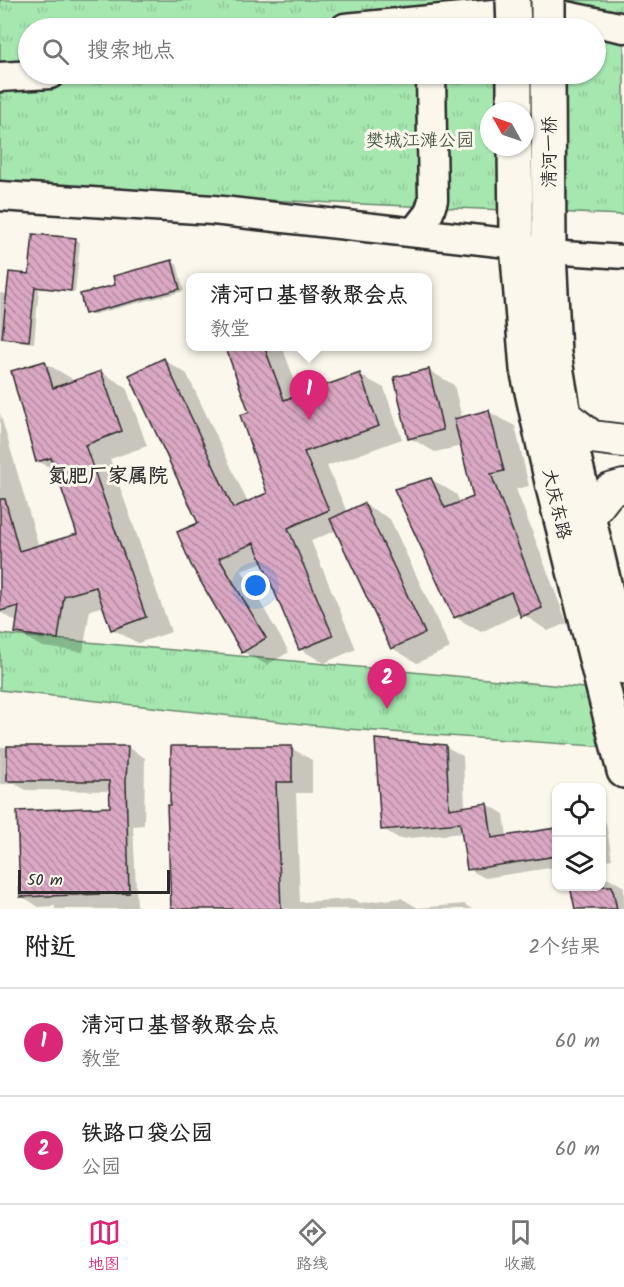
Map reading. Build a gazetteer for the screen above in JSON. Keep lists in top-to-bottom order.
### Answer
{
  "streets": {
    "main road": ["清河一桥", "大庆东路"]
  },
  "crossings": [
    ["清河一桥", "大庆东路"]
  ],
  "districts": ["氮肥厂家属院"],
  "parks": ["樊城江滩公园"],
  "scale_bar": "50 m",
  "north": "top left",
  "page": {
    "search": "搜索地点",
    "popup": ["清河口基督教聚会点", "教堂"],
    "pins": ["1", "2"],
    "scale": "50 m",
    "heading": ["附近", "2个结果"],
    "list": [
      {
        "mark": "1",
        "name": "清河口基督教聚会点",
        "note": "教堂",
        "value": "60 m"
      },
      {
        "mark": "2",
        "name": "铁路口袋公园",
        "note": "公园",
        "value": "60 m"
      }
    ],
    "nav": ["地图", "路线", "收藏"]
  }
}
